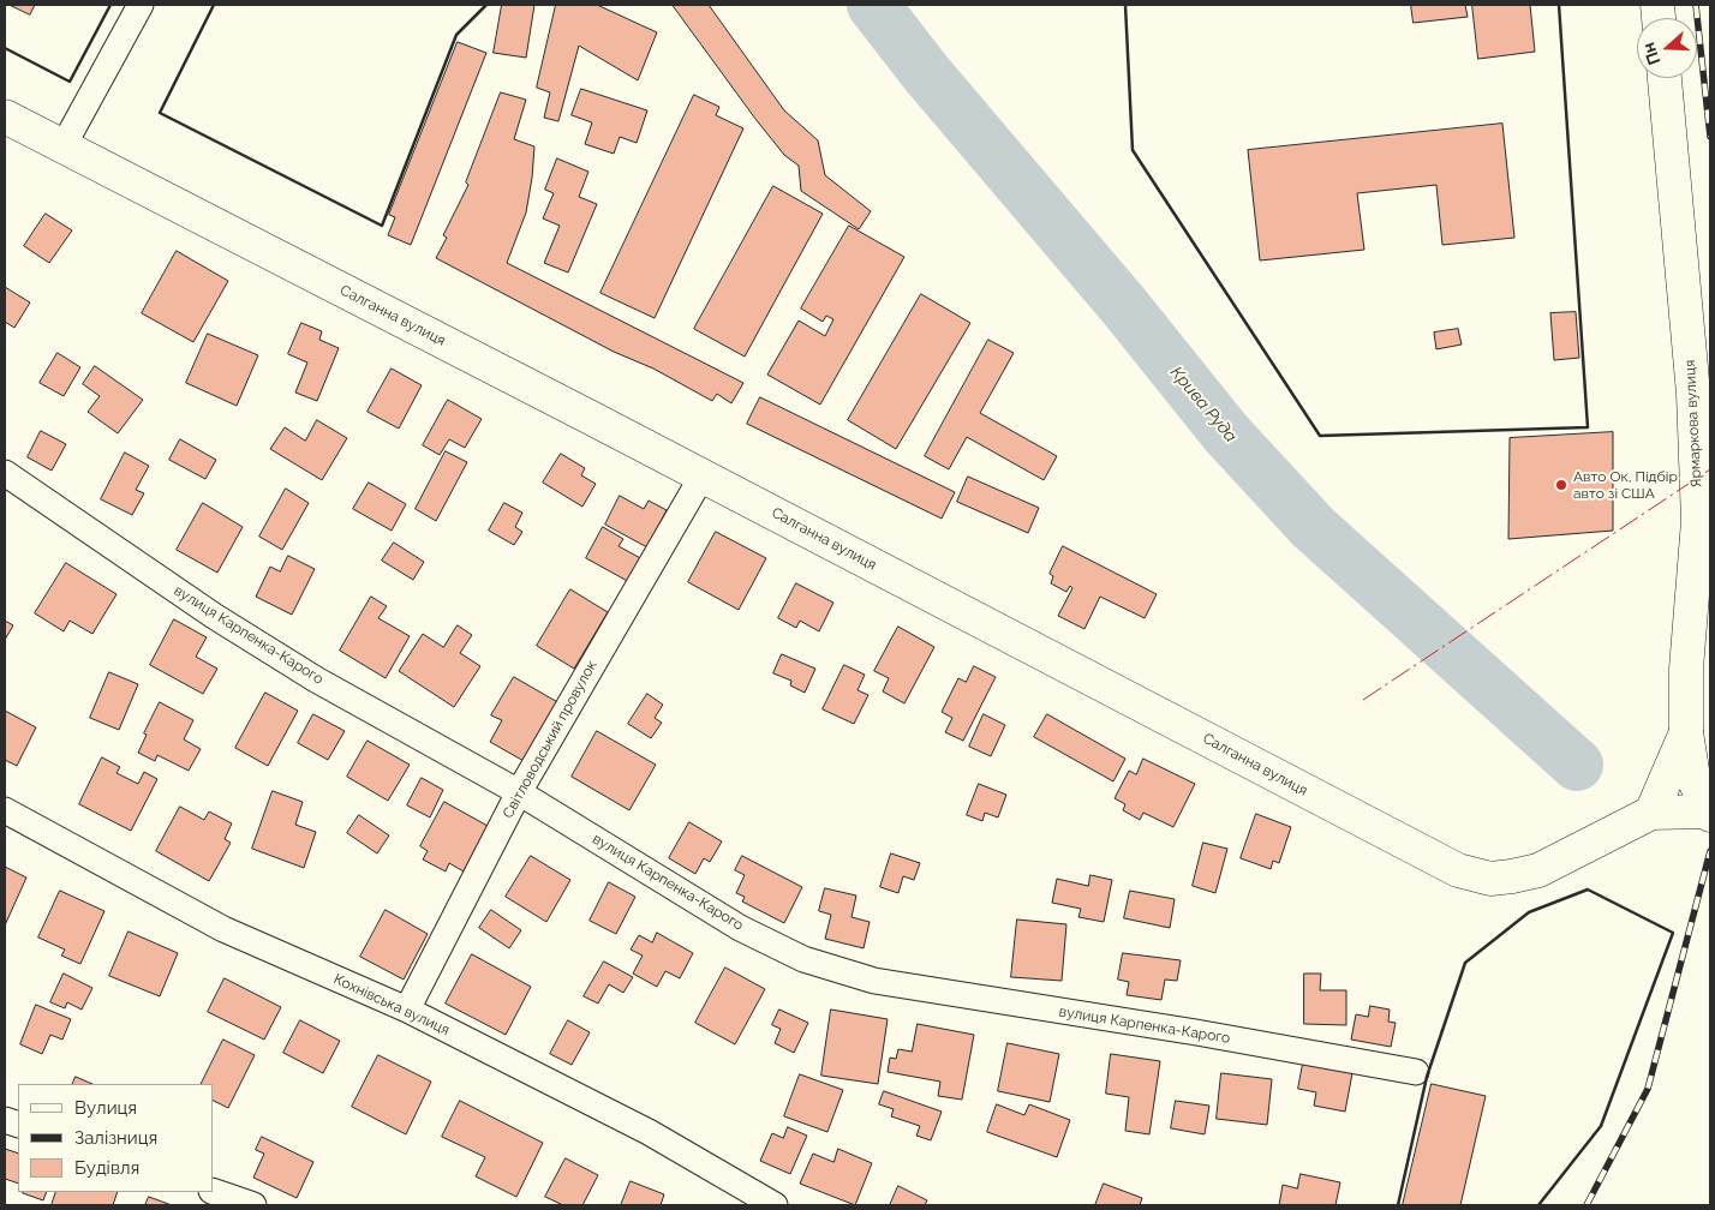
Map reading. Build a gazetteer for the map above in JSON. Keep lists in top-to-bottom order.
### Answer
{
  "streets": {
    "street": [
      "Салганна вулиця",
      "Ярмаркова вулиця",
      "вулиця Карпенка-Карого",
      "Світловодський провулок",
      "Кохнівська вулиця"
    ]
  },
  "crossings": [
    ["Салганна вулиця", "Ярмаркова вулиця"],
    ["Салганна вулиця", "Світловодський провулок"],
    ["вулиця Карпенка-Карого", "Світловодський провулок"],
    ["Світловодський провулок", "Кохнівська вулиця"]
  ],
  "water": ["Крива Руда"],
  "places": ["Авто Ок, Підбір авто зі США"],
  "legend": ["Вулиця", "Залізниця", "Будівля"],
  "north": "left"
}
